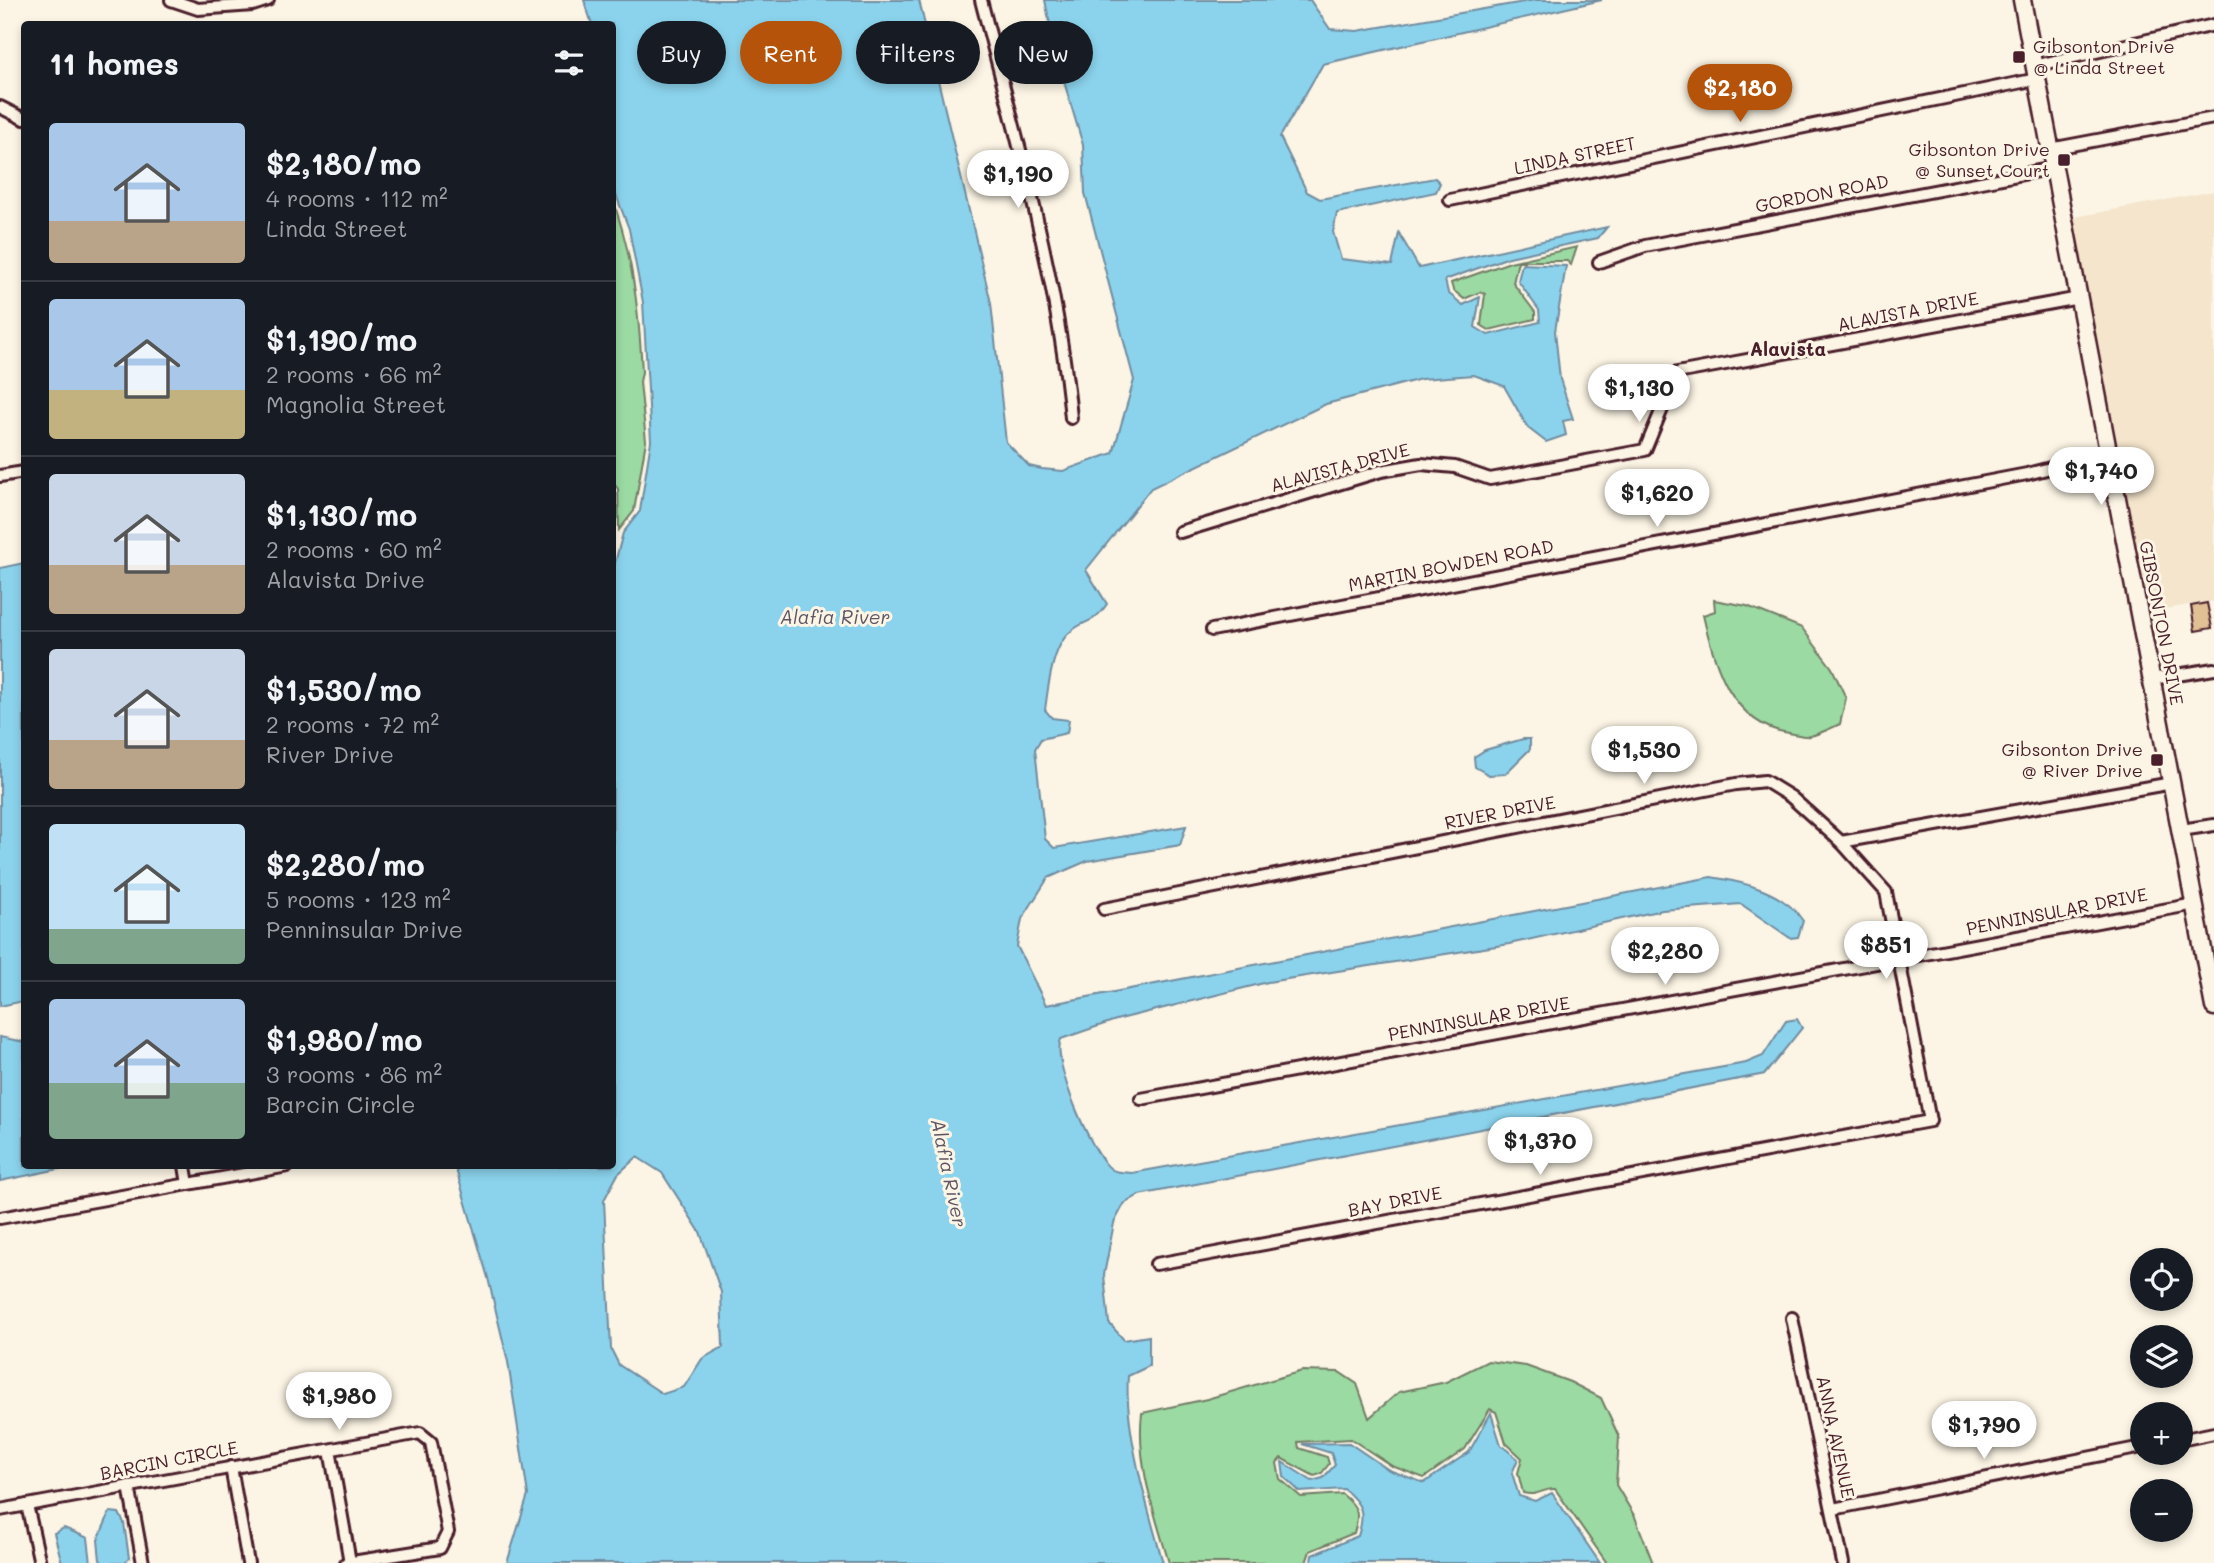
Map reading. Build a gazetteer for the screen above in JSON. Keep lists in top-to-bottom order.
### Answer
{
  "streets": {
    "main road": ["GIBSONTON DRIVE"],
    "street": [
      "LINDA STREET",
      "GORDON ROAD",
      "ALAVISTA DRIVE",
      "MARTIN BOWDEN ROAD",
      "RIVER DRIVE",
      "PENNINSULAR DRIVE",
      "BAY DRIVE",
      "ANNA AVENUE",
      "BARCIN CIRCLE"
    ]
  },
  "crossings": [
    ["LINDA STREET", "GIBSONTON DRIVE"],
    ["GORDON ROAD", "GIBSONTON DRIVE"],
    ["ALAVISTA DRIVE", "GIBSONTON DRIVE"],
    ["MARTIN BOWDEN ROAD", "GIBSONTON DRIVE"],
    ["GIBSONTON DRIVE", "PENNINSULAR DRIVE"],
    ["PENNINSULAR DRIVE", "BAY DRIVE"]
  ],
  "districts": ["Alavista"],
  "water": ["Alafia River"],
  "places": {
    "transit": ["Gibsonton Drive @ Linda Street", "Gibsonton Drive @ Sunset Court", "Gibsonton Drive @ River Drive"]
  },
  "page": {
    "chip": [
      "Buy",
      "Rent",
      "Filters",
      "New"
    ],
    "heading": "11 homes",
    "price": [
      "$2,180",
      "$1,190",
      "$1,130",
      "$1,740",
      "$1,620",
      "$1,530",
      "$851",
      "$2,280",
      "$1,370",
      "$1,980",
      "$1,790"
    ],
    "list": [
      {
        "name": "$2,180/mo",
        "note": "4 rooms · 112 m² · Linda Street"
      },
      {
        "name": "$1,190/mo",
        "note": "2 rooms · 66 m² · Magnolia Street"
      },
      {
        "name": "$1,130/mo",
        "note": "2 rooms · 60 m² · Alavista Drive"
      },
      {
        "name": "$1,530/mo",
        "note": "2 rooms · 72 m² · River Drive"
      },
      {
        "name": "$2,280/mo",
        "note": "5 rooms · 123 m² · Penninsular Drive"
      },
      {
        "name": "$1,980/mo",
        "note": "3 rooms · 86 m² · Barcin Circle"
      }
    ],
    "map_buttons": ["+", "−"]
  }
}
